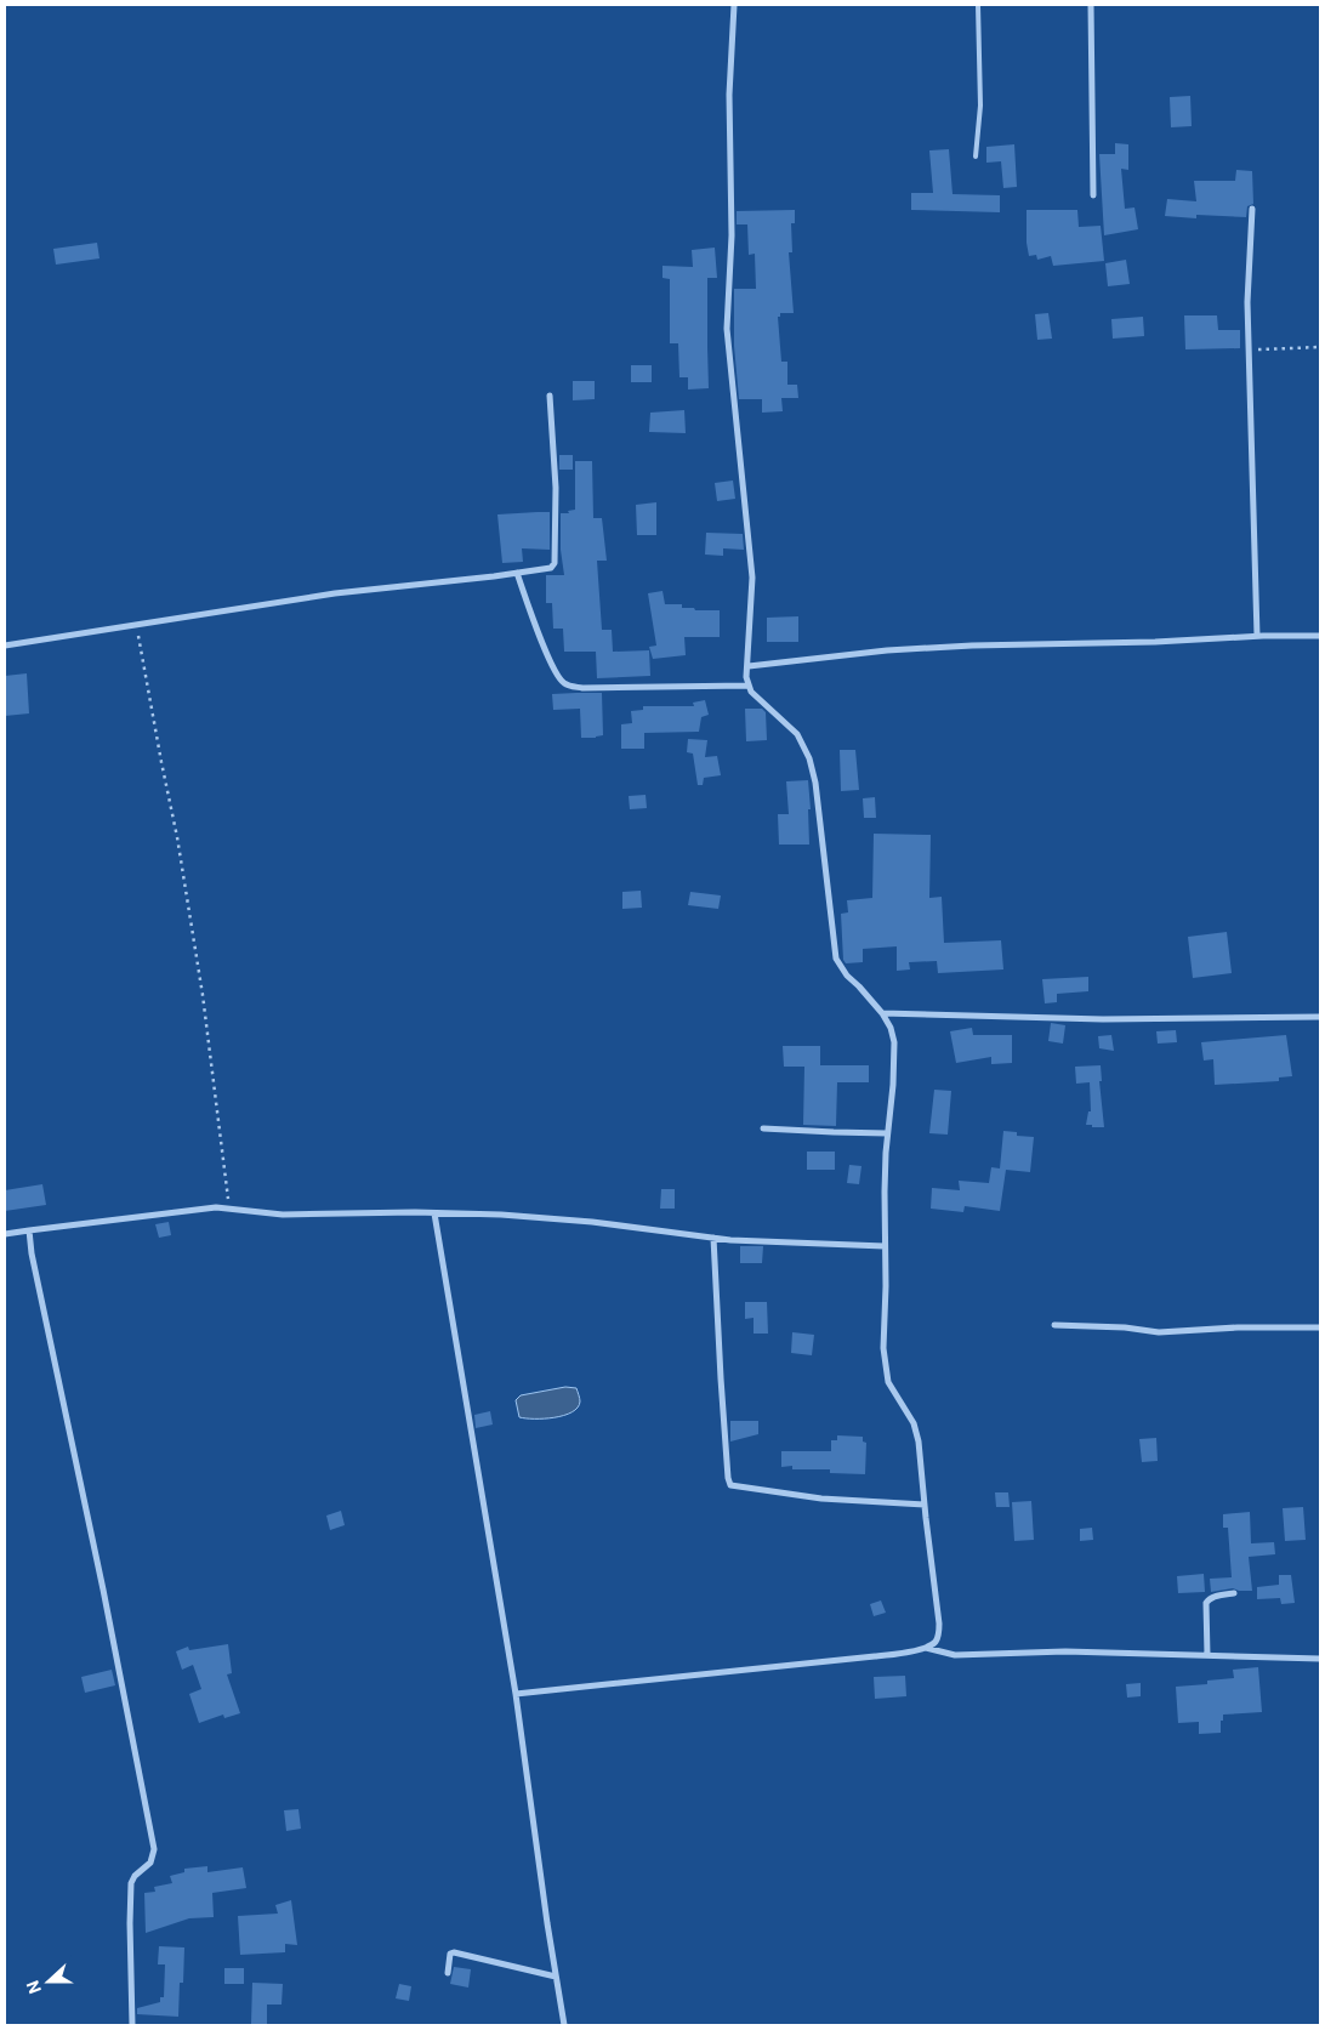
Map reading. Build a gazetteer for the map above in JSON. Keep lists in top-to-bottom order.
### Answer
{
  "north": "left"
}
